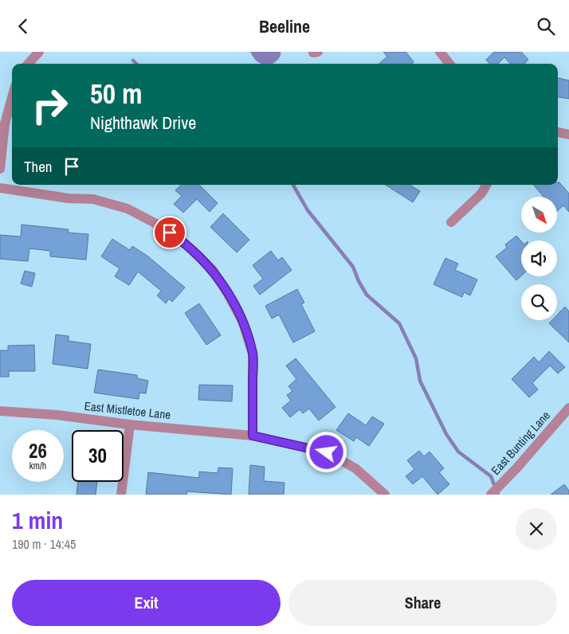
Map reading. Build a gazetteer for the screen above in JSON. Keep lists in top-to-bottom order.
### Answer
{
  "streets": {
    "street": ["East Mistletoe Lane", "East Bunting Lane"]
  },
  "north": "bottom right",
  "page": {
    "header": "Beeline",
    "turn": ["50 m", "Nighthawk Drive"],
    "then": "Then",
    "speed": "26 km/h",
    "limit": "30",
    "heading": ["1 min", "190 m · 14:45"],
    "buttons": ["Exit", "Share"]
  }
}
